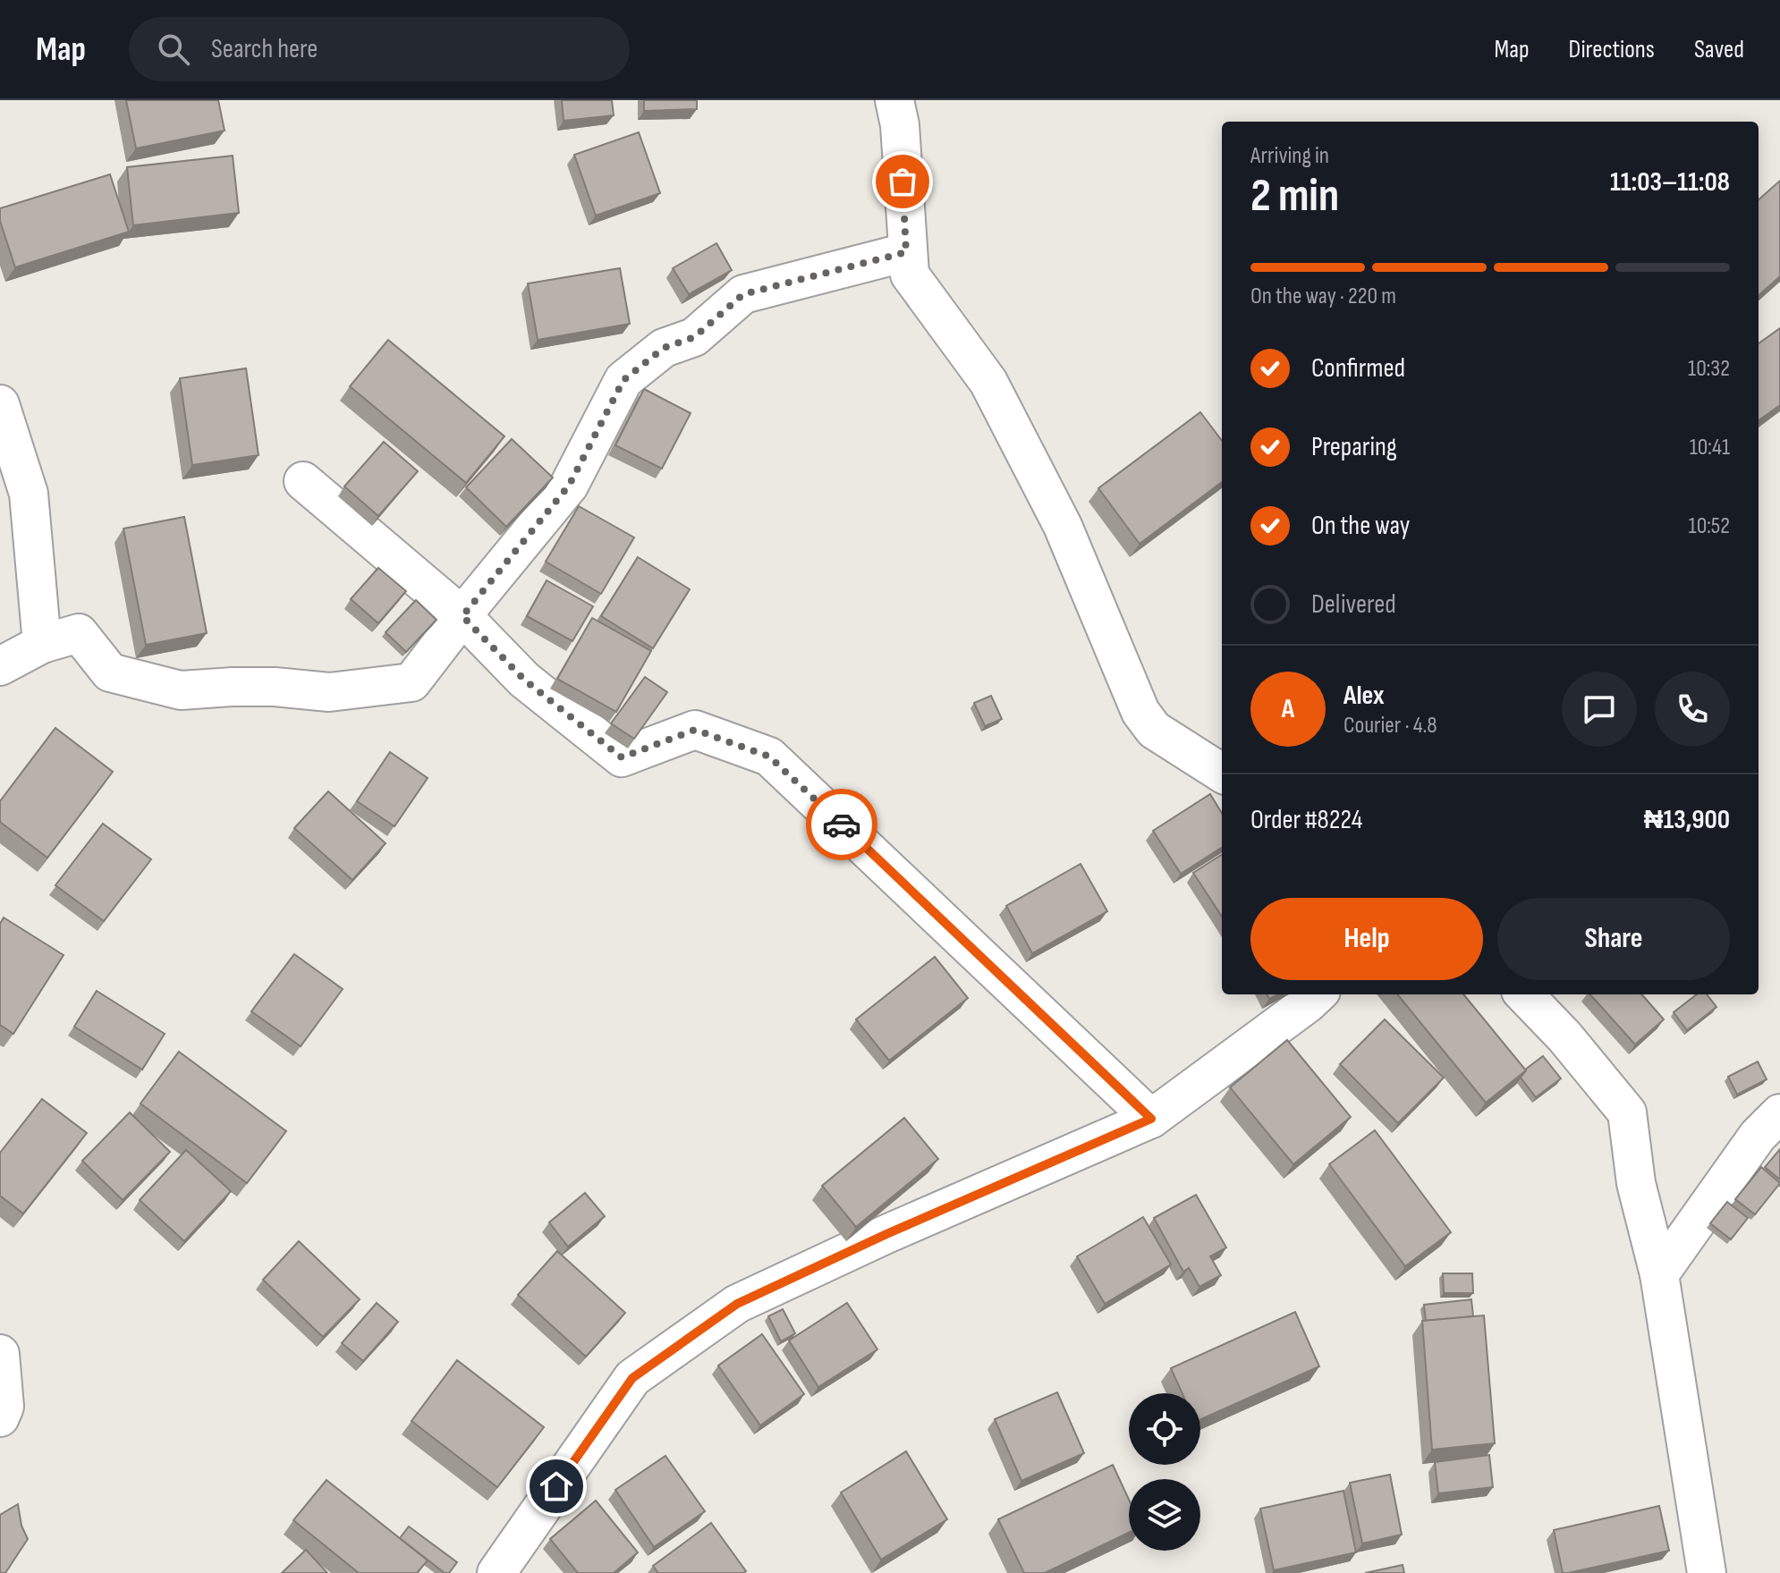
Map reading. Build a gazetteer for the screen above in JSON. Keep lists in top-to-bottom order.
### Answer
{
  "page": {
    "header": "Map",
    "search": "Search here",
    "nav": ["Map", "Directions", "Saved"],
    "heading": ["2 min", "Arriving in", "11:03–11:08"],
    "panel": [
      "Alex",
      "Courier · 4.8",
      "Order #8224",
      "₦13,900"
    ],
    "bar": "On the way · 220 m",
    "list": [
      ["Confirmed", "10:32"],
      ["Preparing", "10:41"],
      ["On the way", "10:52"],
      "Delivered"
    ],
    "round": "A",
    "buttons": ["Help", "Share"]
  }
}
